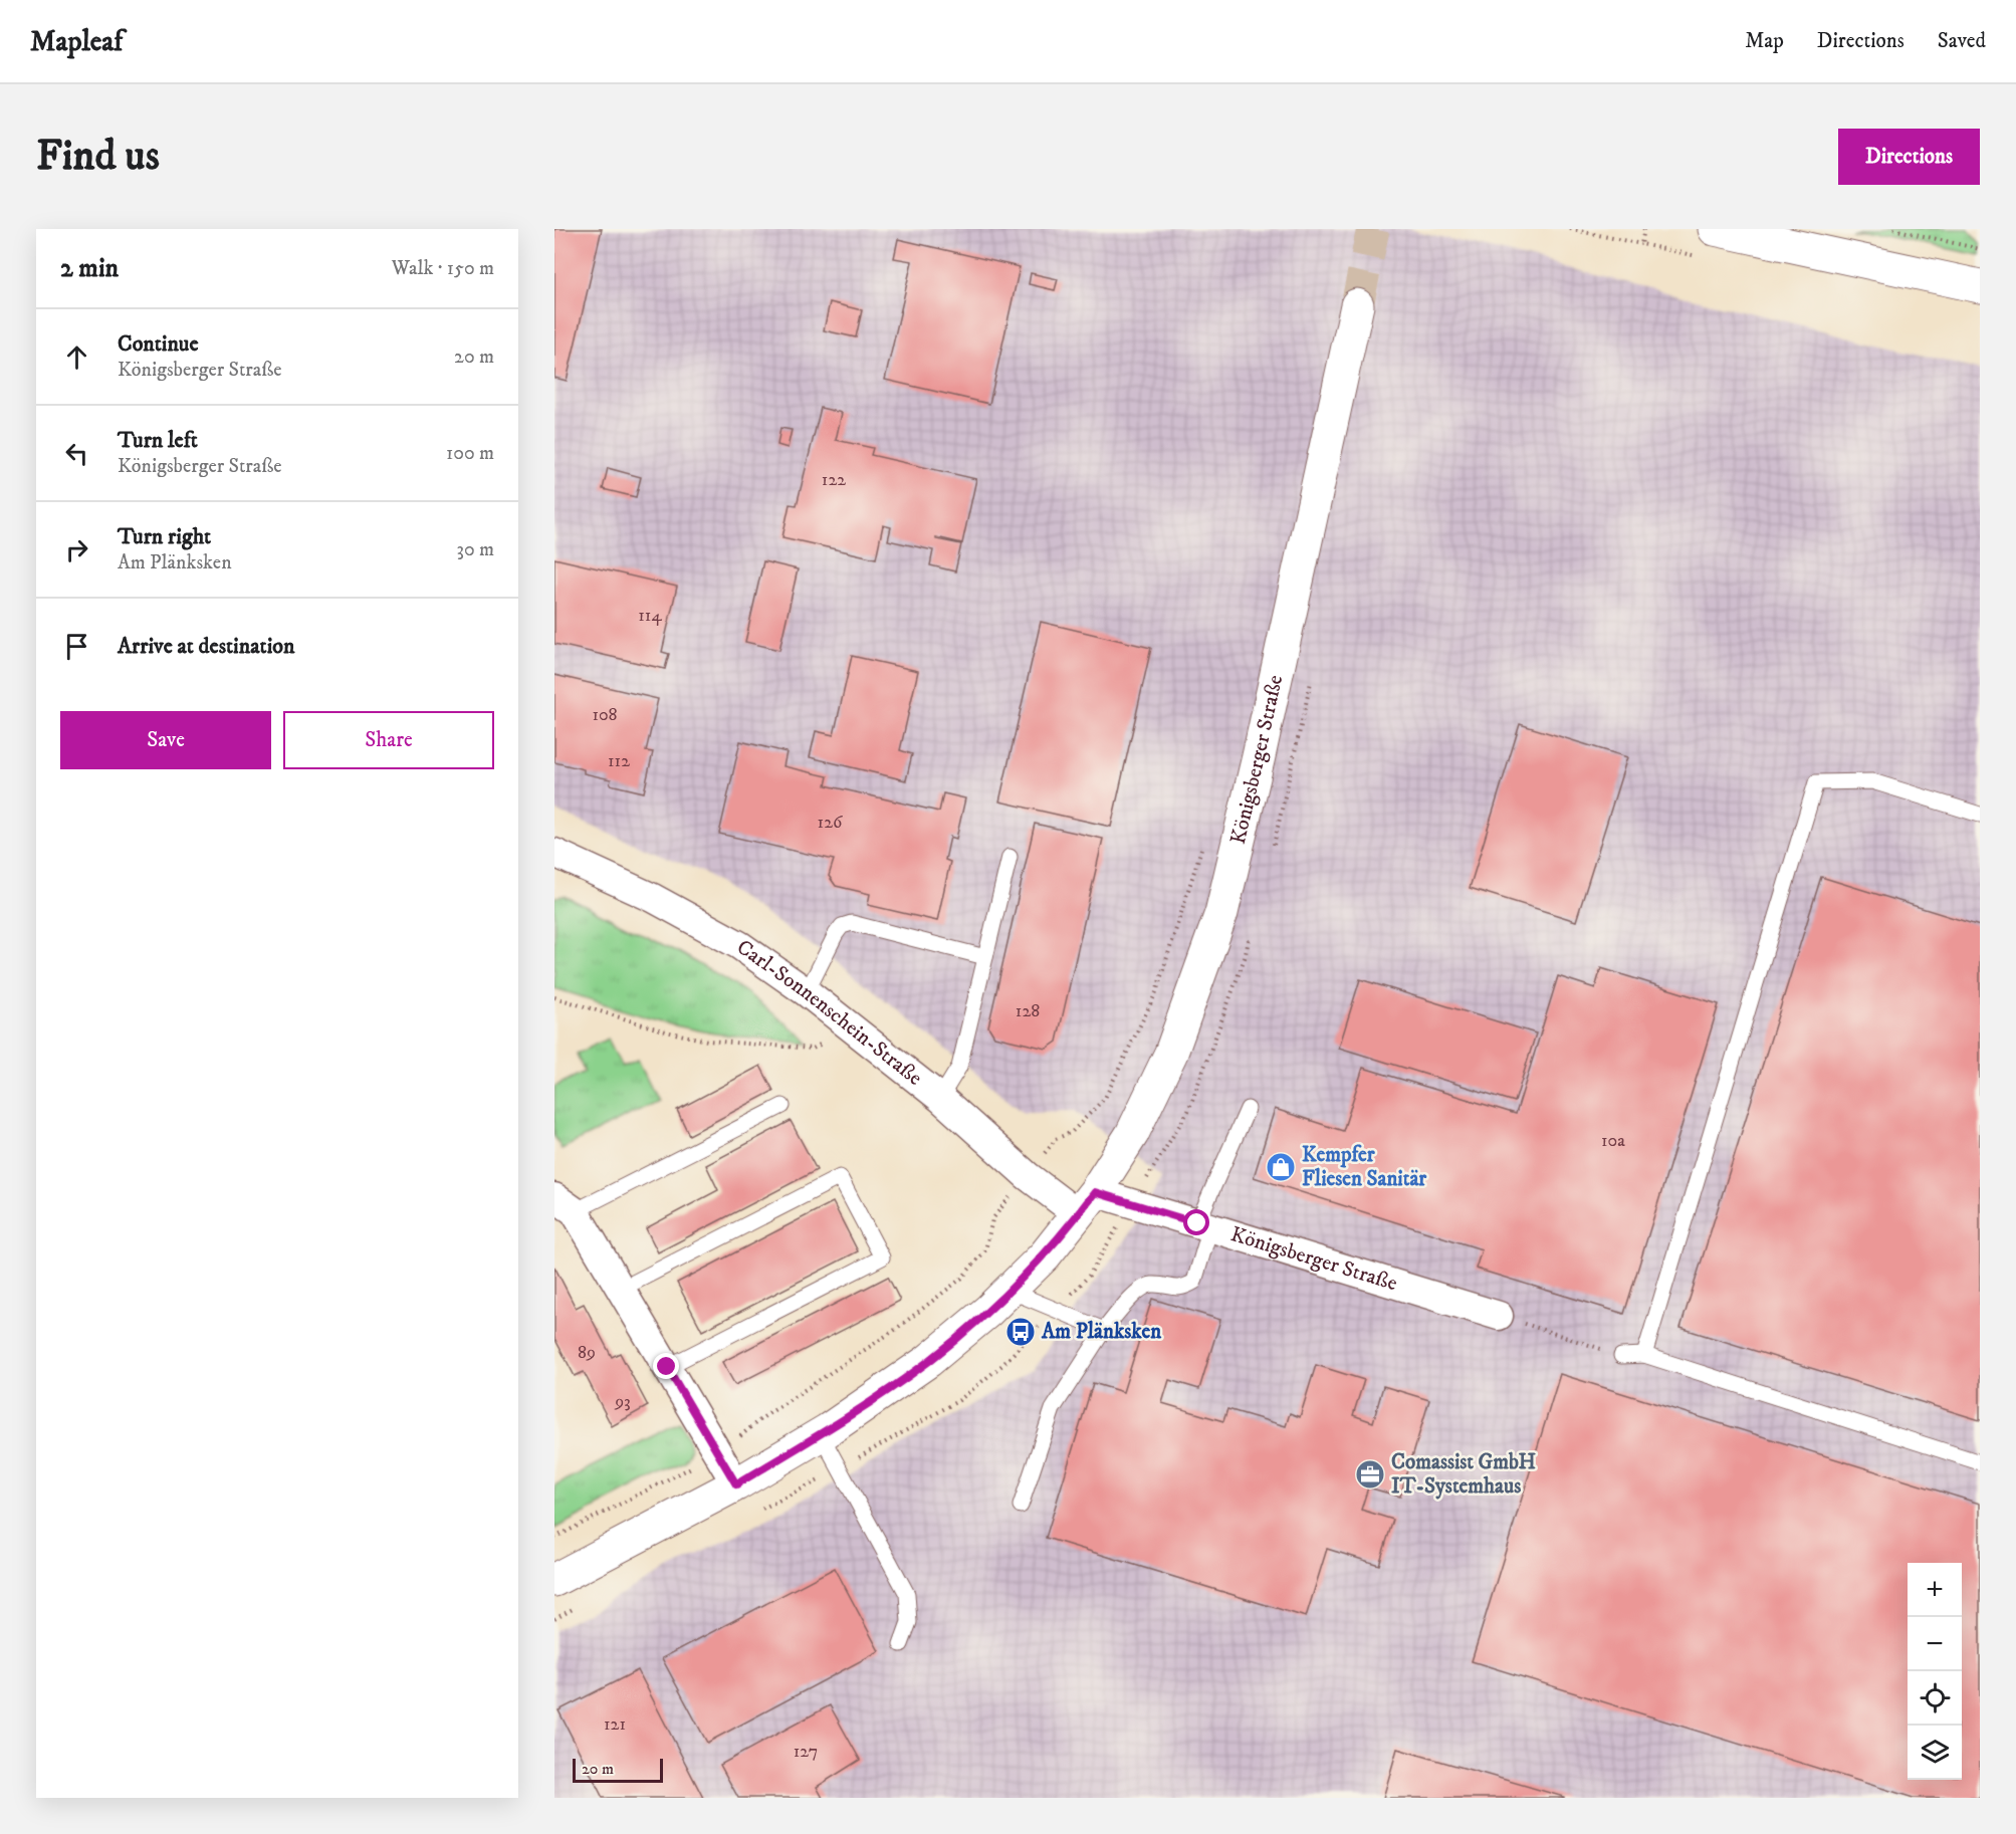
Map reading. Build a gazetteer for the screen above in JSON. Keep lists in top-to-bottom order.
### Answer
{
  "streets": {
    "street": ["Königsberger Straße", "Carl-Sonnenschein-Straße"]
  },
  "crossings": [
    ["Königsberger Straße", "Carl-Sonnenschein-Straße"]
  ],
  "places": {
    "shop": ["Kempfer Fliesen Sanitär"],
    "bus stop": ["Am Plänksken"],
    "office": ["Comassist GmbH IT-Systemhaus"]
  },
  "house_numbers": [
    "122",
    "114",
    "108",
    "112",
    "126",
    "128",
    "10a",
    "89",
    "93",
    "121",
    "127"
  ],
  "scale_bar": "20 m",
  "page": {
    "header": "Mapleaf",
    "nav": ["Map", "Directions", "Saved"],
    "buttons": [
      "Directions",
      ["Save", "Share"]
    ],
    "title": "Find us",
    "heading": ["2 min", "Walk · 150 m"],
    "list": [
      ["Continue", "Königsberger Straße", "20 m"],
      ["Turn left", "Königsberger Straße", "100 m"],
      ["Turn right", "Am Plänksken", "30 m"],
      "Arrive at destination"
    ],
    "map_buttons": ["+", "−"],
    "scale": "20 m"
  }
}
